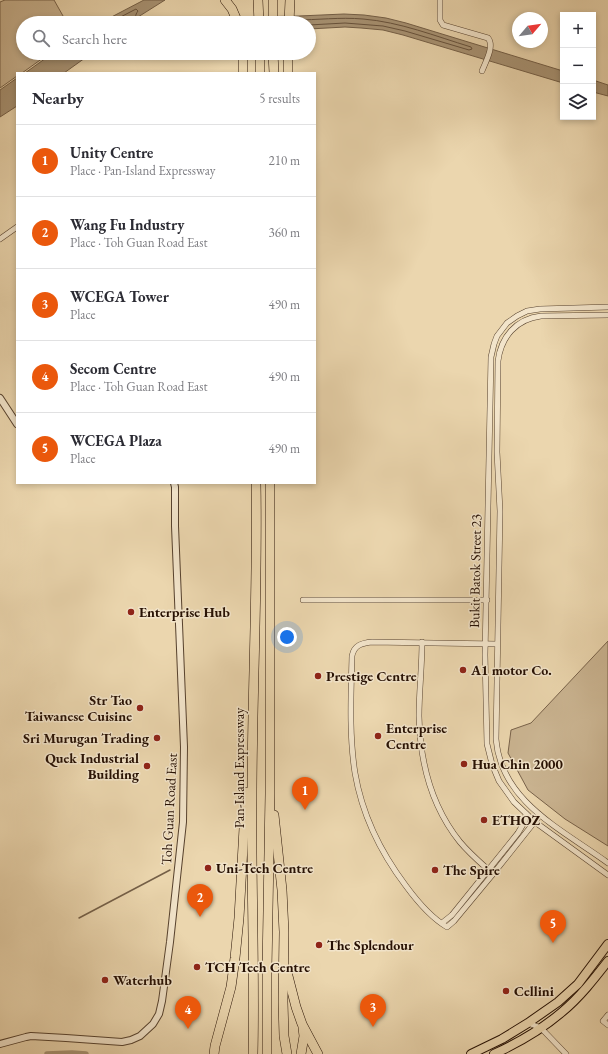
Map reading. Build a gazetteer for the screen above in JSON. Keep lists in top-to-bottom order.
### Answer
{
  "streets": {
    "highway": ["Pan-Island Expressway"],
    "street": ["Bukit Batok Street 23", "Toh Guan Road East"]
  },
  "places": [
    "Enterprise Hub",
    "A1 motor Co.",
    "Prestige Centre",
    "Str Tao Taiwanese Cuisine",
    "Enterprise Centre",
    "Sri Murugan Trading",
    "Hua Chin 2000",
    "Quek Industrial Building",
    "ETHOZ",
    "Uni-Tech Centre",
    "The Spire",
    "The Splendour",
    "TCH Tech Centre",
    "Waterhub",
    "Cellini"
  ],
  "north": "top right",
  "page": {
    "map_buttons": ["+", "−"],
    "search": "Search here",
    "heading": ["Nearby", "5 results"],
    "list": [
      {
        "mark": "1",
        "name": "Unity Centre",
        "note": "Place · Pan-Island Expressway",
        "value": "210 m"
      },
      {
        "mark": "2",
        "name": "Wang Fu Industry",
        "note": "Place · Toh Guan Road East",
        "value": "360 m"
      },
      {
        "mark": "3",
        "name": "WCEGA Tower",
        "note": "Place",
        "value": "490 m"
      },
      {
        "mark": "4",
        "name": "Secom Centre",
        "note": "Place · Toh Guan Road East",
        "value": "490 m"
      },
      {
        "mark": "5",
        "name": "WCEGA Plaza",
        "note": "Place",
        "value": "490 m"
      }
    ],
    "pins": [
      "1",
      "2",
      "5",
      "3",
      "4"
    ]
  }
}
